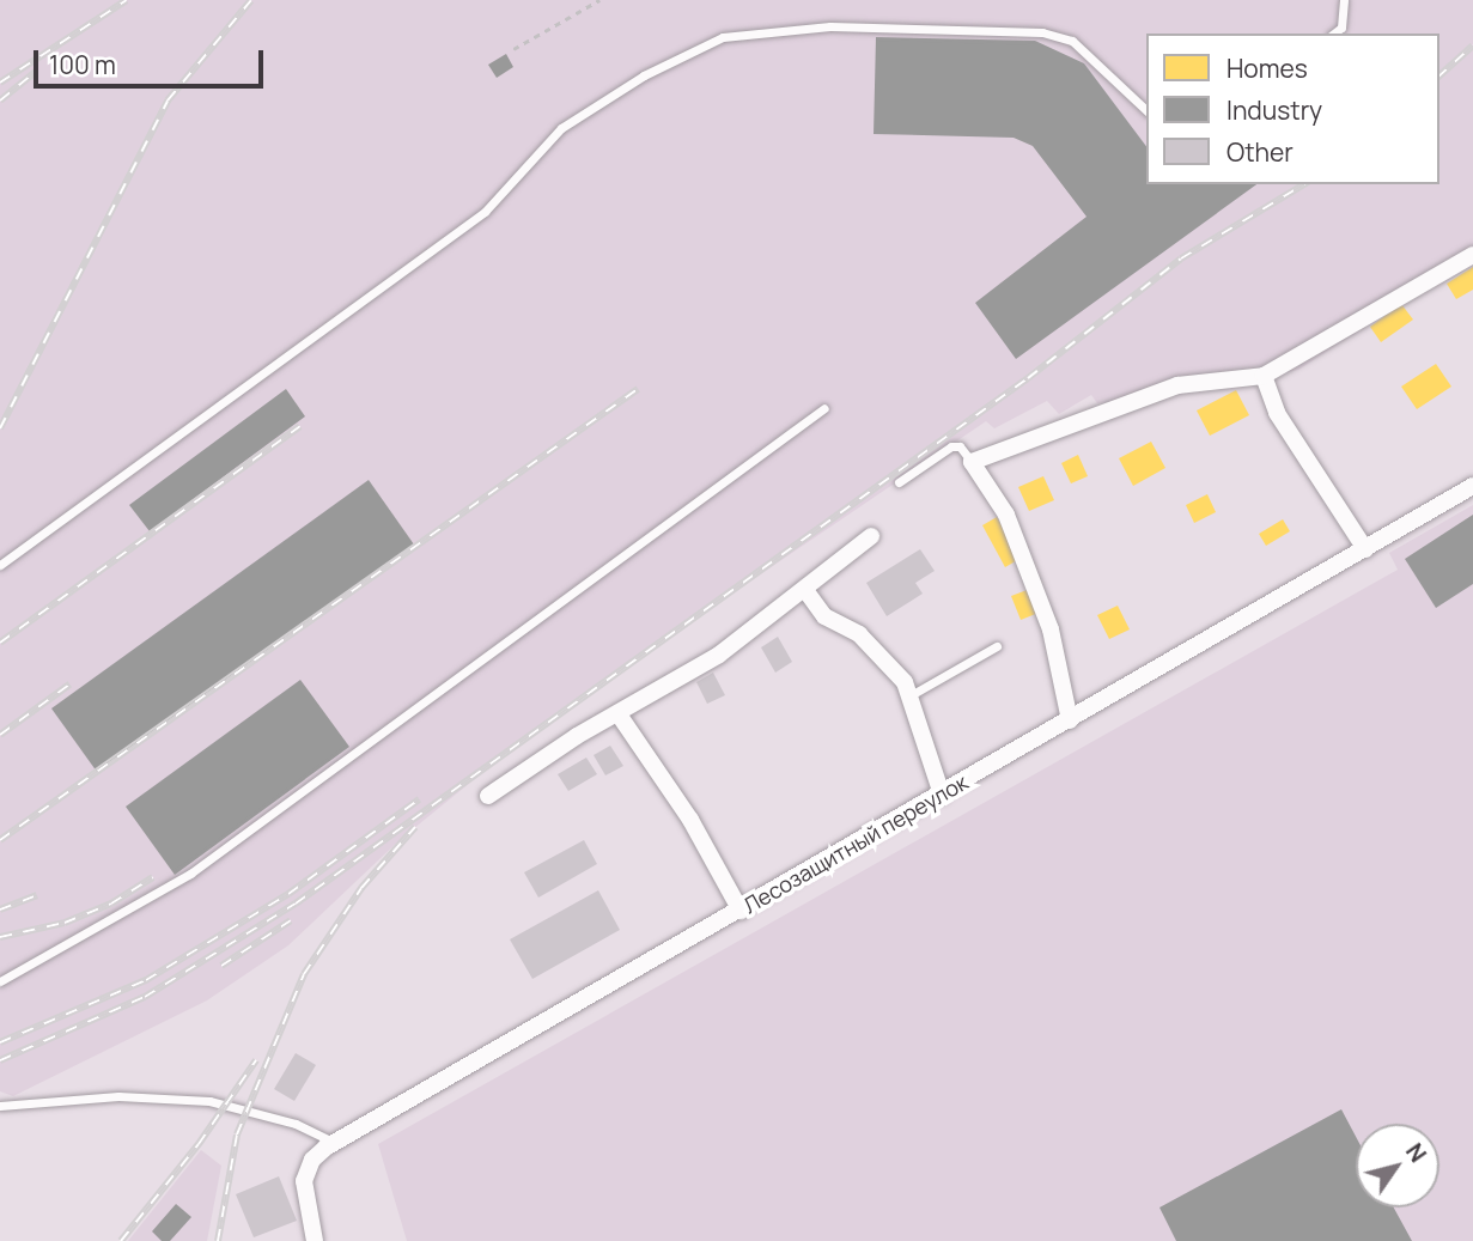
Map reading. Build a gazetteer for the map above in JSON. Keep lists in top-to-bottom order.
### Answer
{
  "streets": {
    "street": ["Лесозащитный переулок"]
  },
  "legend": ["Homes", "Industry", "Other"],
  "scale_bar": "100 m",
  "north": "top right"
}
